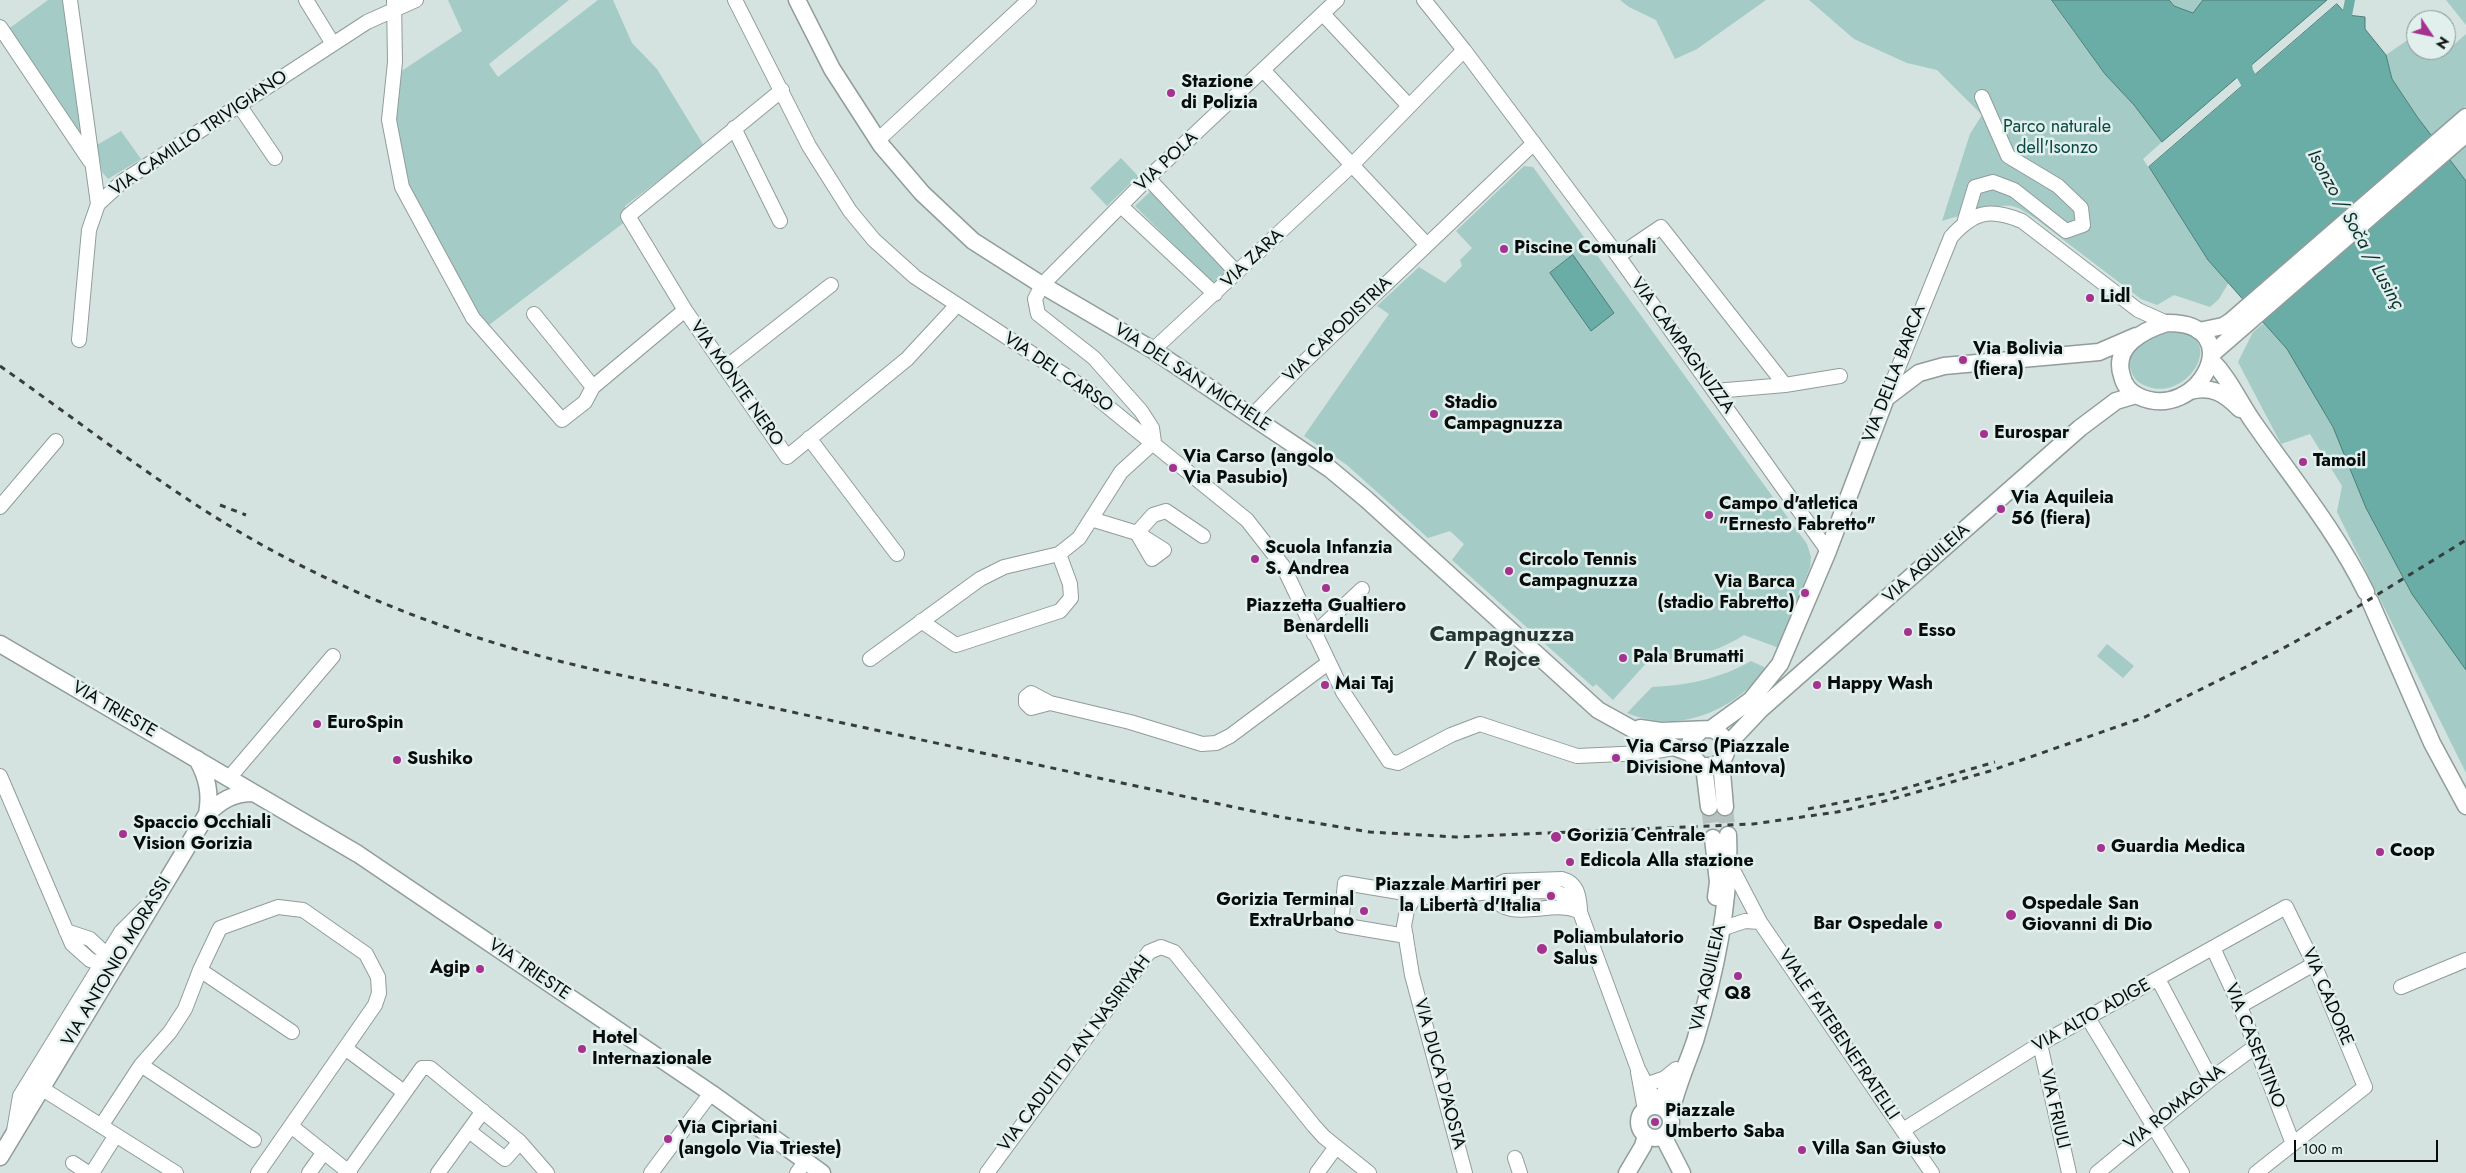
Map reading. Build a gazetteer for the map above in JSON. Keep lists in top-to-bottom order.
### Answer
{
  "streets": {
    "main road": [
      "VIA DELLA BARCA",
      "VIA DEL SAN MICHELE",
      "VIA AQUILEIA",
      "VIA TRIESTE",
      "VIA ANTONIO MORASSI"
    ],
    "street": [
      "VIA CAMILLO TRIVIGIANO",
      "VIA POLA",
      "VIA ZARA",
      "VIA CAPODISTRIA",
      "VIA CAMPAGNUZZA",
      "VIA DEL CARSO",
      "VIA MONTE NERO",
      "VIA CADORE",
      "VIA ALTO ADIGE",
      "VIALE FATEBENEFRATELLI",
      "VIA CASENTINO",
      "VIA CADUTI DI AN NASIRIYAH",
      "VIA DUCA D'AOSTA",
      "VIA ROMAGNA",
      "VIA FRIULI"
    ]
  },
  "crossings": [
    ["VIA CAMILLO TRIVIGIANO", "VIA MONTE NERO"],
    ["VIA POLA", "VIA DEL SAN MICHELE"],
    ["VIA ZARA", "VIA CAMPAGNUZZA"],
    ["VIA ZARA", "VIA DEL SAN MICHELE"],
    ["VIA CAPODISTRIA", "VIA CAMPAGNUZZA"],
    ["VIA CAPODISTRIA", "VIA DEL SAN MICHELE"],
    ["VIA CAMPAGNUZZA", "VIA DELLA BARCA"],
    ["VIA DEL CARSO", "VIA DEL SAN MICHELE"],
    ["VIA DEL CARSO", "VIA MONTE NERO"],
    ["VIA DELLA BARCA", "VIA DEL SAN MICHELE"],
    ["VIA DELLA BARCA", "VIA AQUILEIA"],
    ["VIA DEL SAN MICHELE", "VIA AQUILEIA"],
    ["VIA AQUILEIA", "VIALE FATEBENEFRATELLI"],
    ["VIA TRIESTE", "VIA ANTONIO MORASSI"],
    ["VIA CADORE", "VIA ALTO ADIGE"],
    ["VIA CADORE", "VIA CASENTINO"],
    ["VIA ALTO ADIGE", "VIALE FATEBENEFRATELLI"],
    ["VIA ALTO ADIGE", "VIA CASENTINO"],
    ["VIA ALTO ADIGE", "VIA FRIULI"],
    ["VIA CASENTINO", "VIA ROMAGNA"]
  ],
  "districts": ["Campagnuzza / Rojce"],
  "water": ["Isonzo / Soča / Lusinç"],
  "parks": ["Parco naturale dell'Isonzo"],
  "places": [
    "Stazione di Polizia",
    "Piscine Comunali",
    "Lidl",
    "Via Bolivia (fiera)",
    "Stadio Campagnuzza",
    "Eurospar",
    "Tamoil",
    "Via Carso (angolo Via Pasubio)",
    "Via Aquileia 56 (fiera)",
    "Campo d'atletica \"Ernesto Fabretto\"",
    "Scuola Infanzia S. Andrea",
    "Circolo Tennis Campagnuzza",
    "Piazzetta Gualtiero Benardelli",
    "Via Barca (stadio Fabretto)",
    "Esso",
    "Pala Brumatti",
    "Mai Taj",
    "Happy Wash",
    "EuroSpin",
    "Via Carso (Piazzale Divisione Mantova)",
    "Sushiko",
    "Spaccio Occhiali Vision Gorizia",
    "Gorizia Centrale",
    "Guardia Medica",
    "Coop",
    "Edicola Alla stazione",
    "Piazzale Martiri per la Libertà d'Italia",
    "Gorizia Terminal ExtraUrbano",
    "Ospedale San Giovanni di Dio",
    "Bar Ospedale",
    "Poliambulatorio Salus",
    "Agip",
    "Q8",
    "Hotel Internazionale",
    "Piazzale Umberto Saba",
    "Via Cipriani (angolo Via Trieste)",
    "Villa San Giusto"
  ],
  "scale_bar": "100 m",
  "north": "bottom right"
}
